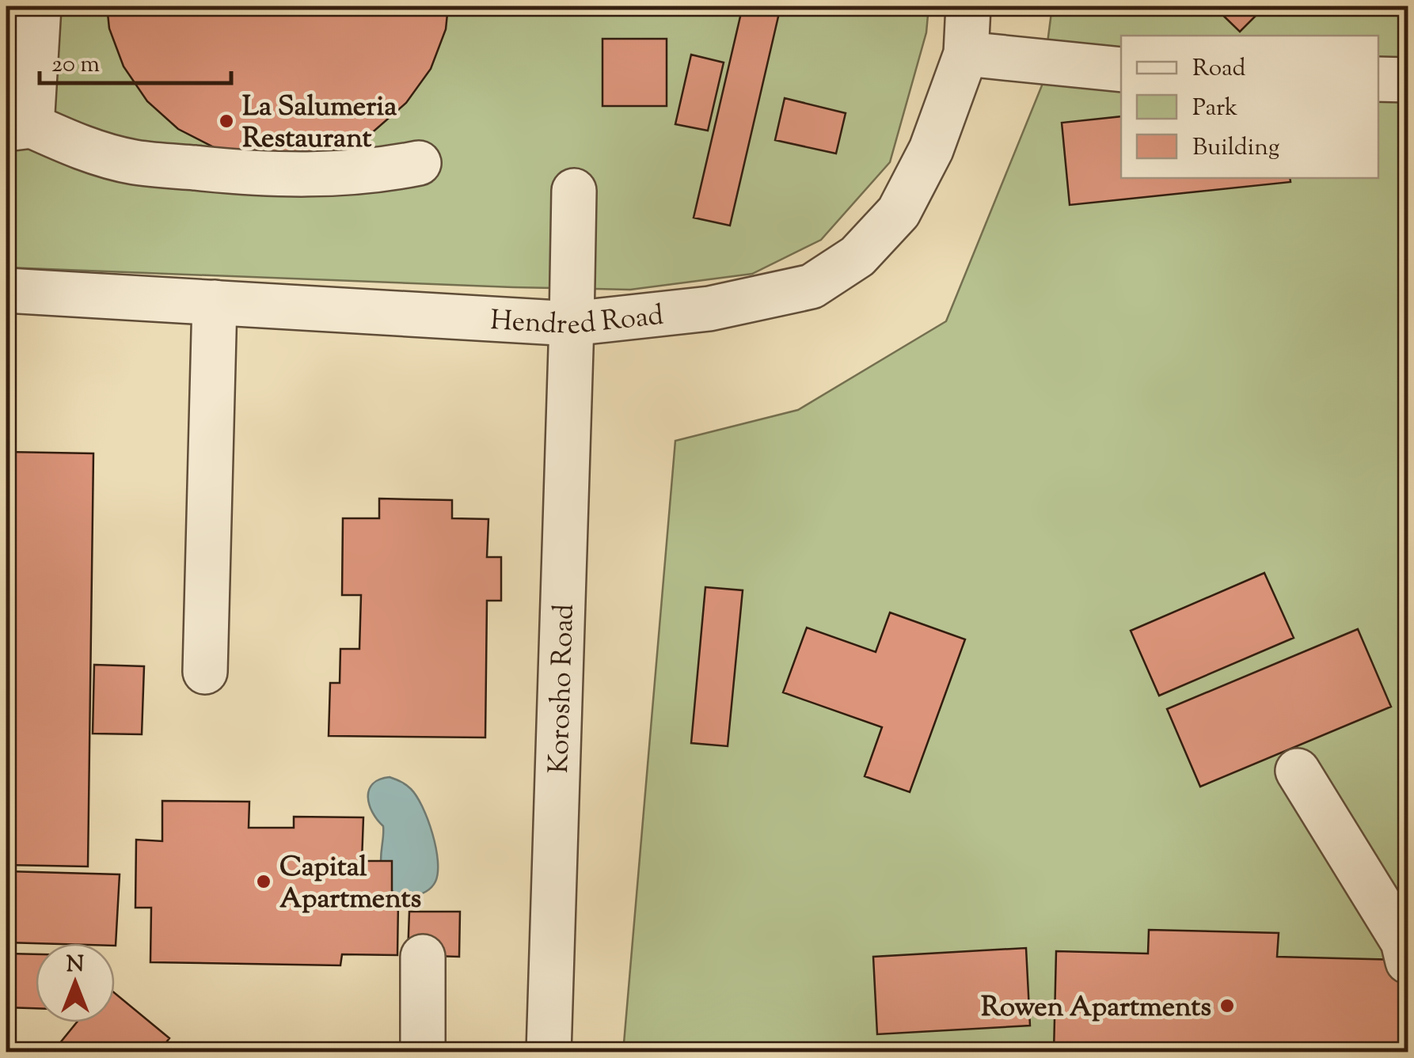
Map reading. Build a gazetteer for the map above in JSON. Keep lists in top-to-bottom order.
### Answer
{
  "streets": {
    "street": ["Hendred Road", "Korosho Road"]
  },
  "crossings": [
    ["Hendred Road", "Korosho Road"]
  ],
  "places": ["La Salumeria Restaurant", "Capital Apartments", "Rowen Apartments"],
  "legend": ["Road", "Park", "Building"],
  "scale_bar": "20 m",
  "north": "top"
}
